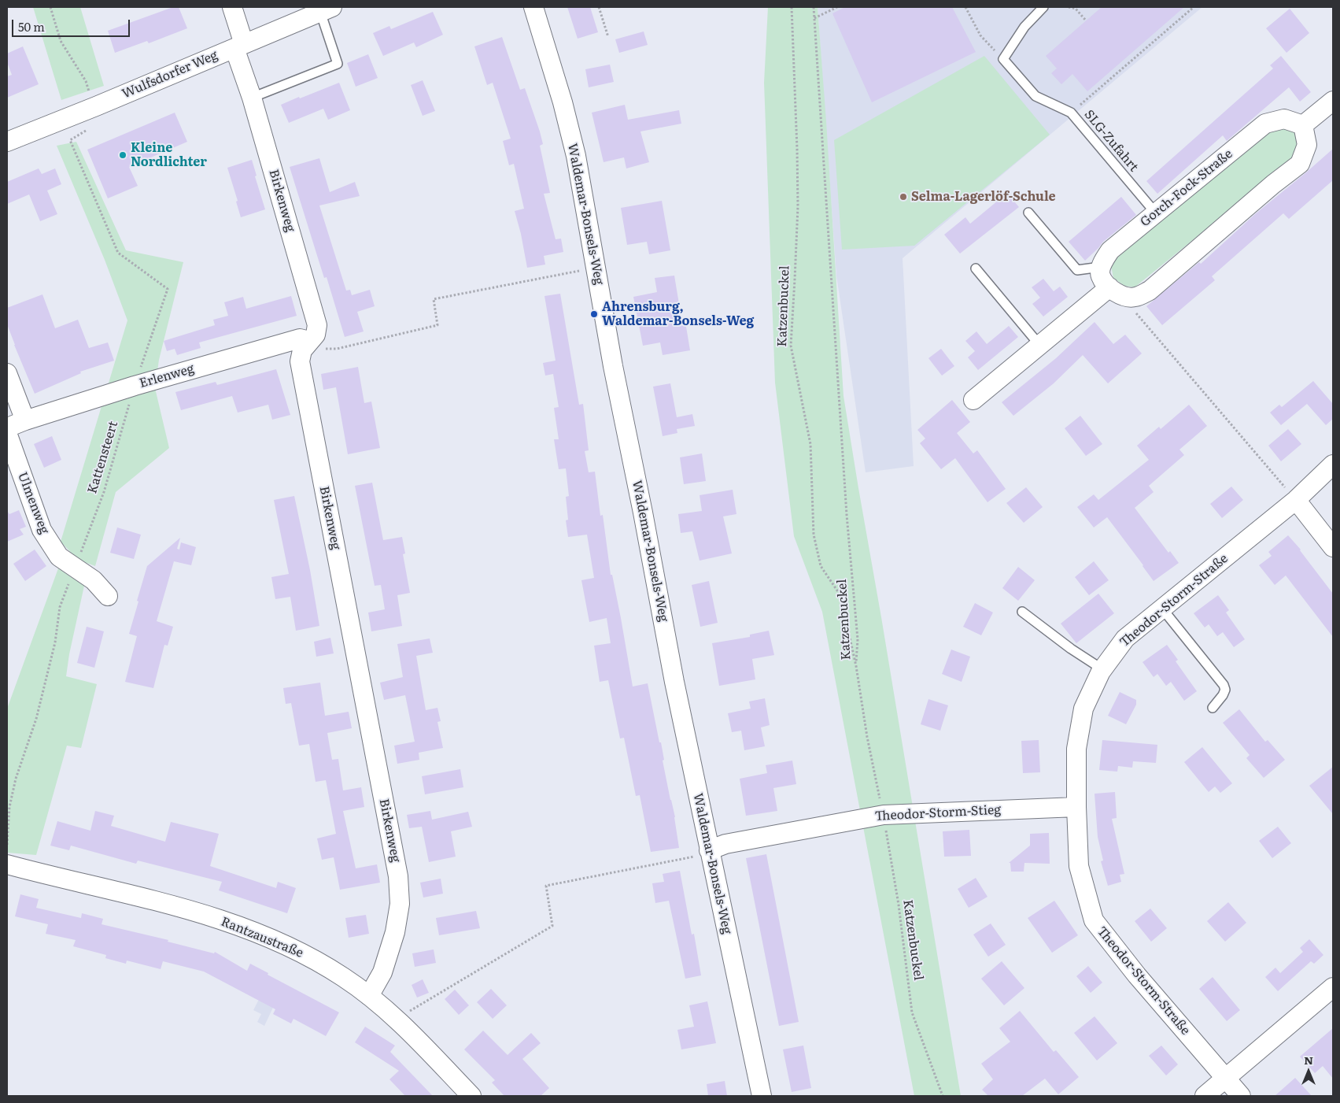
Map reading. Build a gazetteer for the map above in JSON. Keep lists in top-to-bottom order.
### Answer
{
  "streets": {
    "street": [
      "Wulfsdorfer Weg",
      "Gorch-Fock-Straße",
      "Birkenweg",
      "Waldemar-Bonsels-Weg",
      "Erlenweg",
      "Ulmenweg",
      "Theodor-Storm-Straße",
      "Theodor-Storm-Stieg",
      "Rantzaustraße"
    ],
    "lane": ["SLG-Zufahrt"],
    "path": ["Katzenbuckel", "Kattensteert"]
  },
  "crossings": [
    ["Wulfsdorfer Weg", "Birkenweg"],
    ["SLG-Zufahrt", "Gorch-Fock-Straße"],
    ["Birkenweg", "Erlenweg"],
    ["Birkenweg", "Rantzaustraße"],
    ["Waldemar-Bonsels-Weg", "Theodor-Storm-Stieg"],
    ["Katzenbuckel", "Theodor-Storm-Stieg"],
    ["Erlenweg", "Kattensteert"],
    ["Kattensteert", "Ulmenweg"],
    ["Theodor-Storm-Straße", "Theodor-Storm-Stieg"]
  ],
  "places": ["Kleine Nordlichter", "Selma-Lagerlöf-Schule", "Ahrensburg, Waldemar-Bonsels-Weg"],
  "scale_bar": "50 m",
  "north": "top"
}
